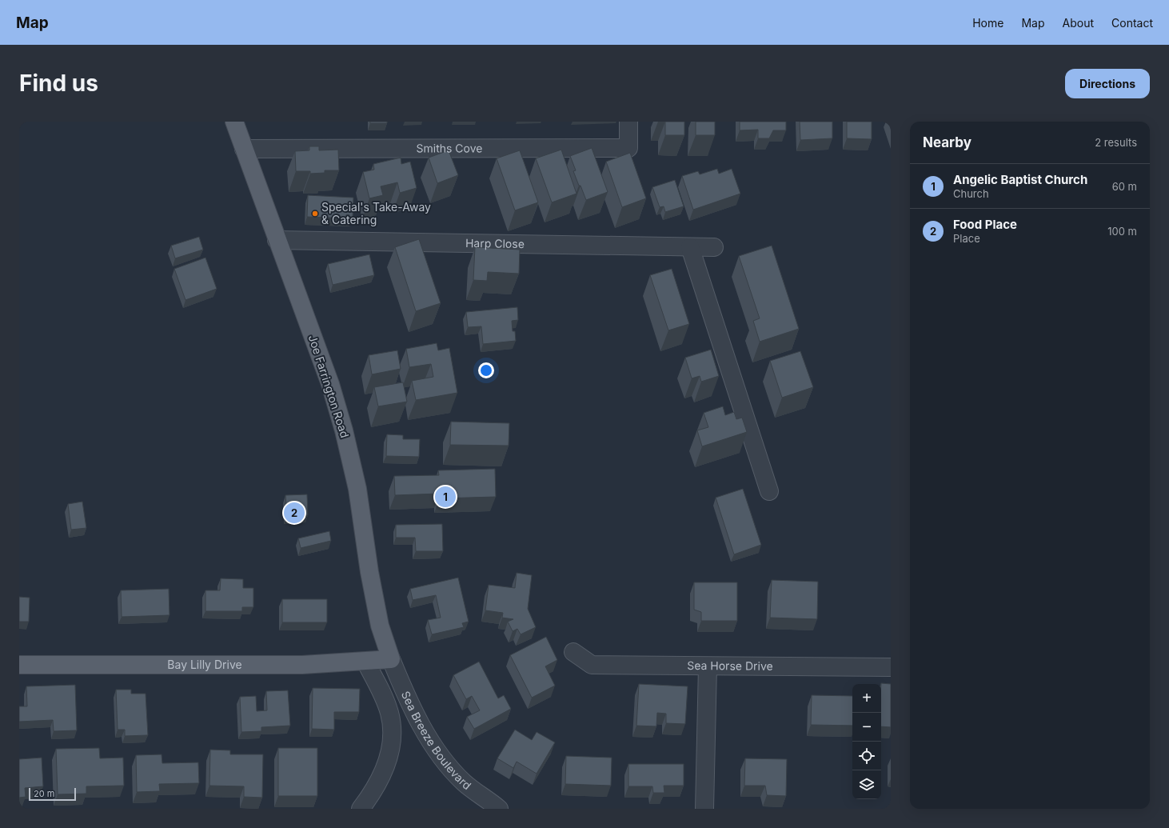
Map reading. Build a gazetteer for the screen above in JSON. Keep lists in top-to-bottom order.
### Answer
{
  "streets": {
    "main road": ["Joe Farrington Road", "Bay Lilly Drive"],
    "street": [
      "Smiths Cove",
      "Harp Close",
      "Sea Horse Drive",
      "Sea Breeze Boulevard"
    ]
  },
  "crossings": [
    ["Smiths Cove", "Joe Farrington Road"],
    ["Harp Close", "Joe Farrington Road"],
    ["Joe Farrington Road", "Bay Lilly Drive"],
    ["Joe Farrington Road", "Sea Breeze Boulevard"],
    ["Bay Lilly Drive", "Sea Breeze Boulevard"]
  ],
  "places": ["Special's Take-Away & Catering"],
  "scale_bar": "20 m",
  "page": {
    "header": "Map",
    "nav": [
      "Home",
      "Map",
      "About",
      "Contact"
    ],
    "buttons": "Directions",
    "title": "Find us",
    "heading": ["Nearby", "2 results"],
    "list": [
      {
        "mark": "1",
        "name": "Angelic Baptist Church",
        "note": "Church",
        "value": "60 m"
      },
      {
        "mark": "2",
        "name": "Food Place",
        "note": "Place",
        "value": "100 m"
      }
    ],
    "pins": ["1", "2"],
    "map_buttons": ["+", "−"],
    "scale": "20 m"
  }
}
